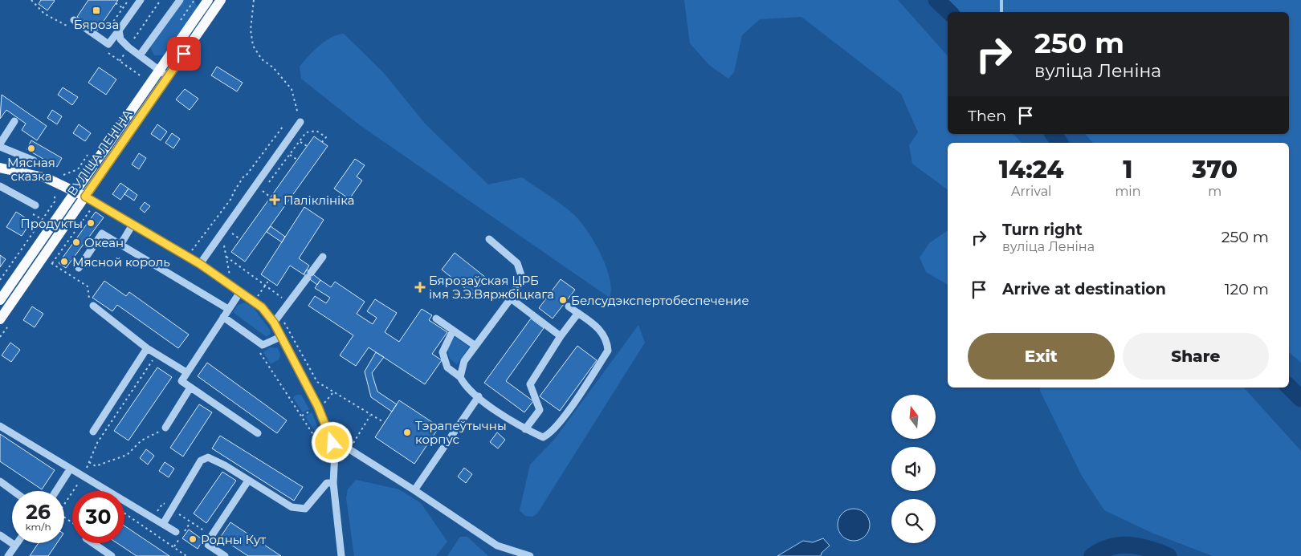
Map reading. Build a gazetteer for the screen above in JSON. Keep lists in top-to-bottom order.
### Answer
{
  "streets": {
    "main road": ["ВУЛІЦА ЛЕНІНА"]
  },
  "places": {
    "transit": ["Бяроза"],
    "other": [
      "Мясная сказка",
      "Продукты",
      "Океан",
      "Мясной король",
      "Белсудэкспертобеспечение",
      "Тэрапеўтычны корпус",
      "Родны Кут"
    ],
    "health": ["Паліклініка", "Бярозаўская ЦРБ імя Э.Э.Вяржбіцкага"]
  },
  "north": "top",
  "page": {
    "turn": ["250 m", "вуліца Леніна"],
    "then": "Then",
    "eta": [
      "14:24",
      "Arrival",
      "1",
      "min",
      "370",
      "m"
    ],
    "list": [
      {
        "name": "Turn right",
        "note": "вуліца Леніна",
        "value": "250 m"
      },
      {
        "name": "Arrive at destination",
        "value": "120 m"
      }
    ],
    "buttons": ["Exit", "Share"],
    "speed": "26 km/h",
    "limit": "30"
  }
}
